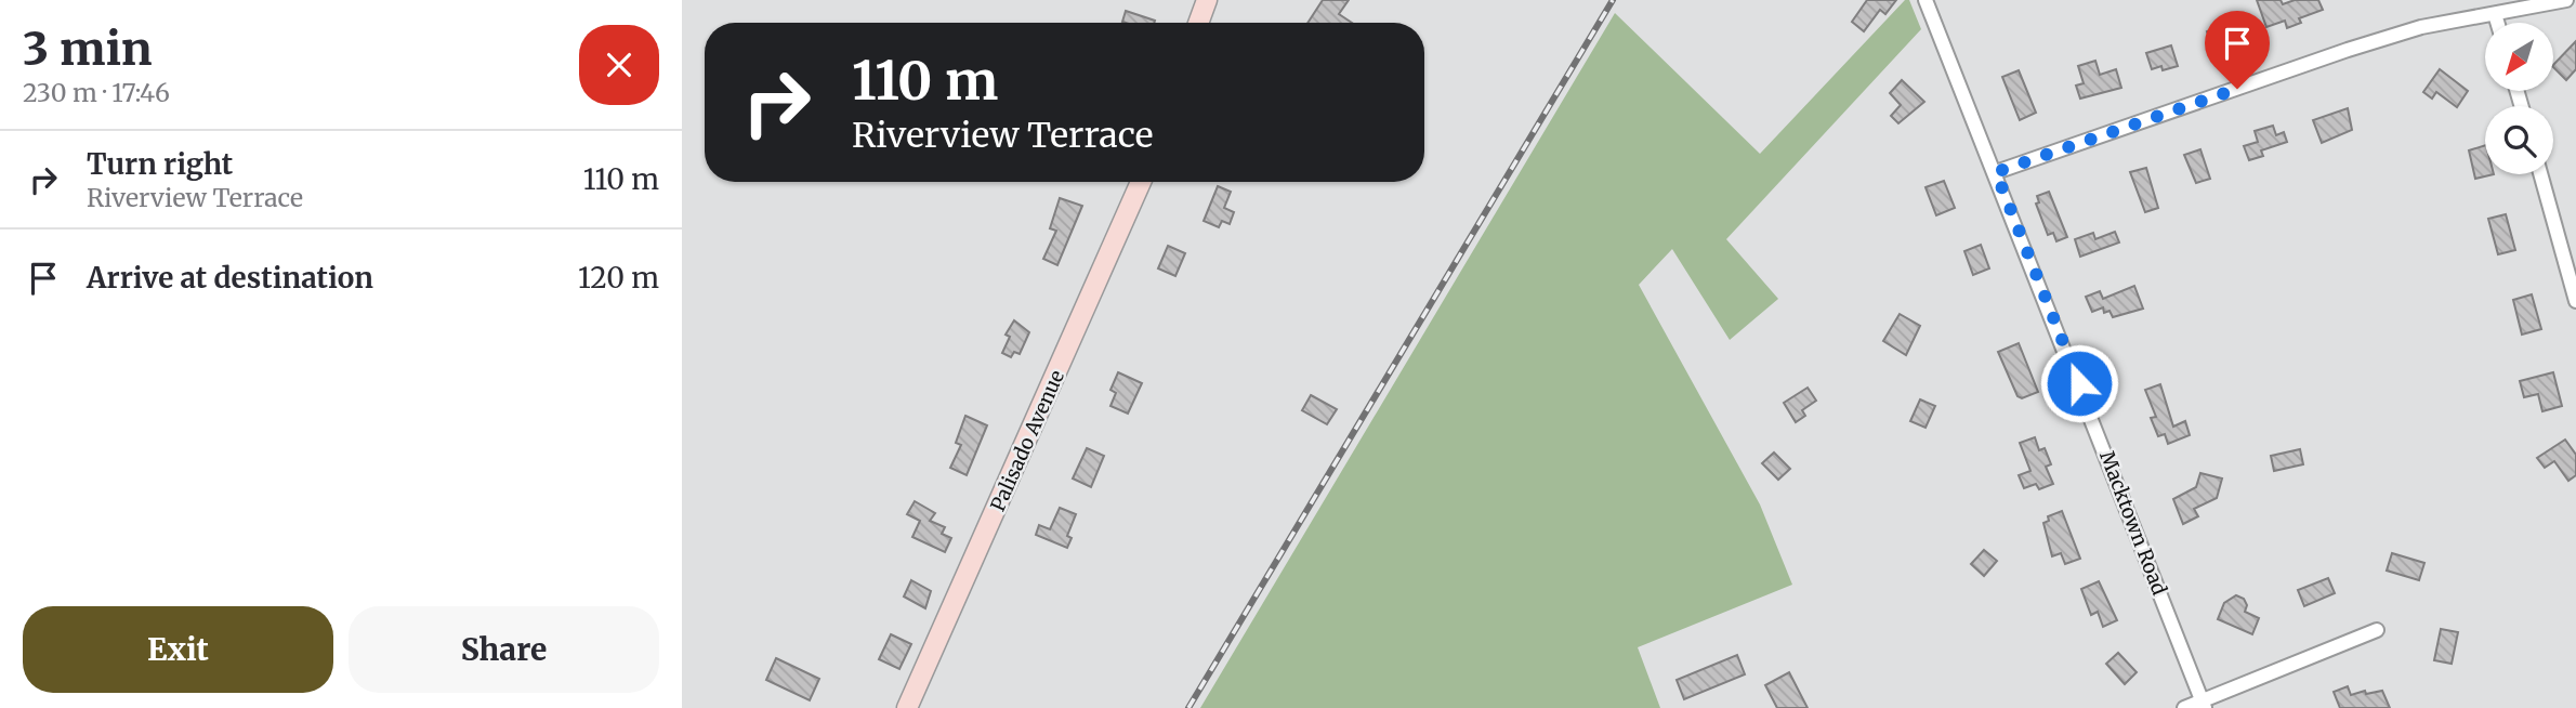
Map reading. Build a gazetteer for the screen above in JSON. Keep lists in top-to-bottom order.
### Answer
{
  "streets": {
    "main road": ["Palisado Avenue"],
    "street": ["Macktown Road"]
  },
  "north": "bottom left",
  "page": {
    "heading": ["3 min", "230 m · 17:46"],
    "turn": ["110 m", "Riverview Terrace"],
    "list": [
      {
        "name": "Turn right",
        "note": "Riverview Terrace",
        "value": "110 m"
      },
      {
        "name": "Arrive at destination",
        "value": "120 m"
      }
    ],
    "buttons": ["Exit", "Share"]
  }
}
